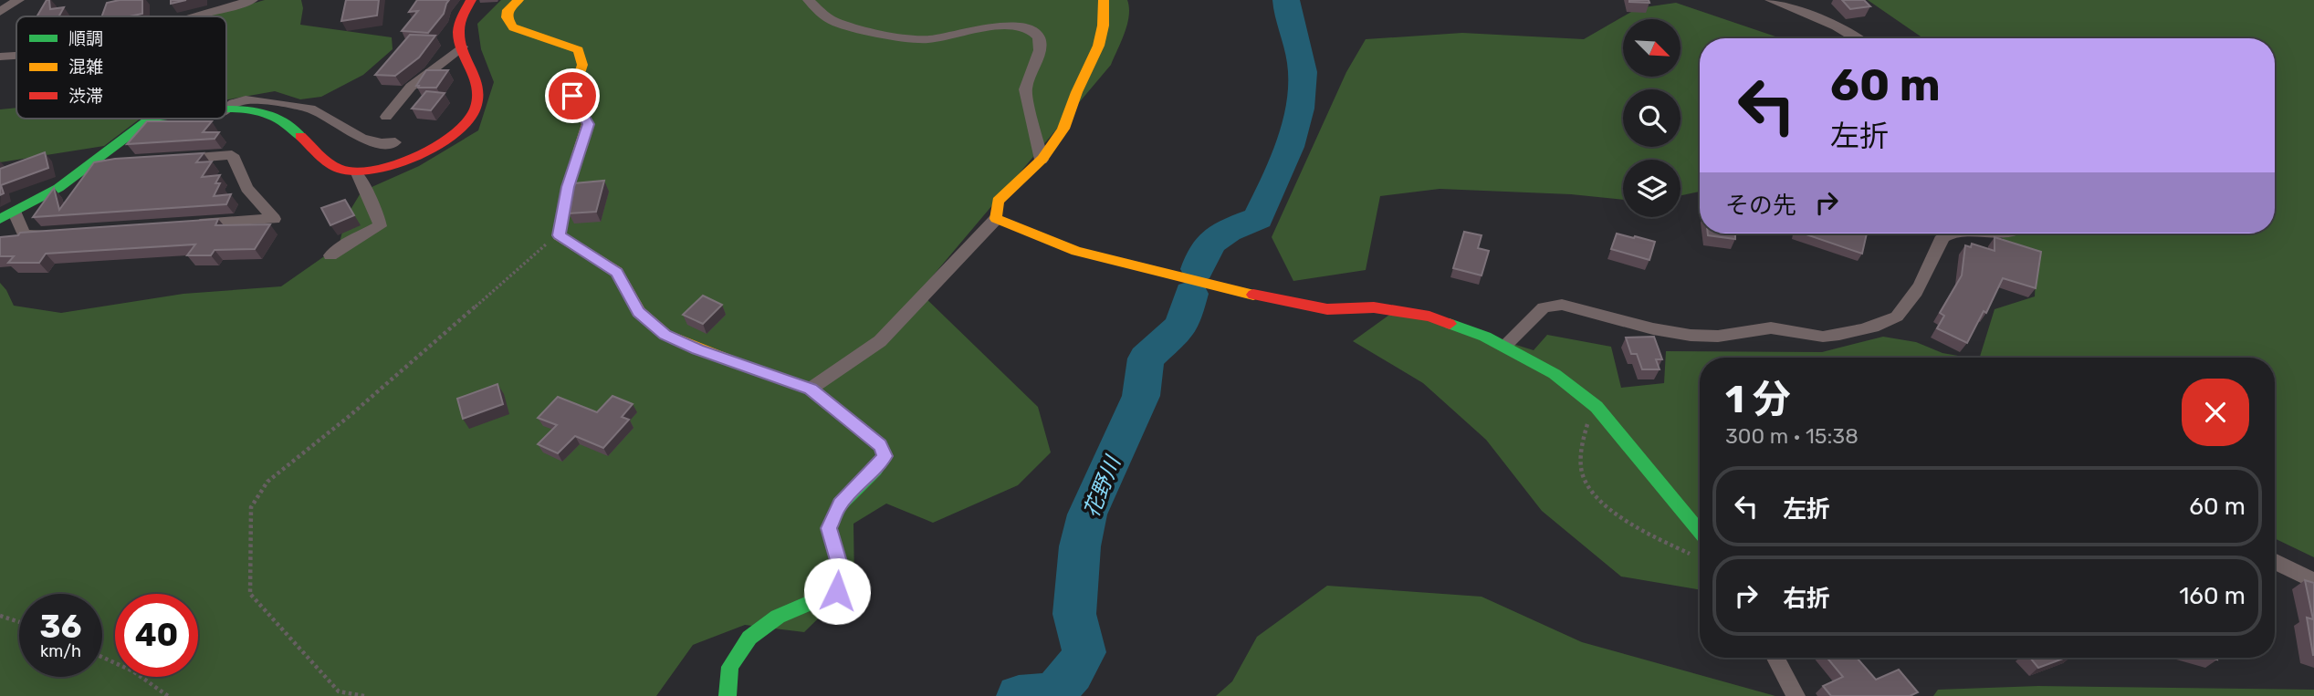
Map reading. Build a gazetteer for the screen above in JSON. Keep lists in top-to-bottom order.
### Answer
{
  "water": ["花野川"],
  "legend": ["順調", "混雑", "渋滞"],
  "north": "bottom right",
  "page": {
    "turn": ["60 m", "左折"],
    "then": "その先",
    "heading": ["1 分", "300 m · 15:38"],
    "list": [
      {
        "name": "左折",
        "value": "60 m"
      },
      {
        "name": "右折",
        "value": "160 m"
      }
    ],
    "speed": "36 km/h",
    "limit": "40"
  }
}
